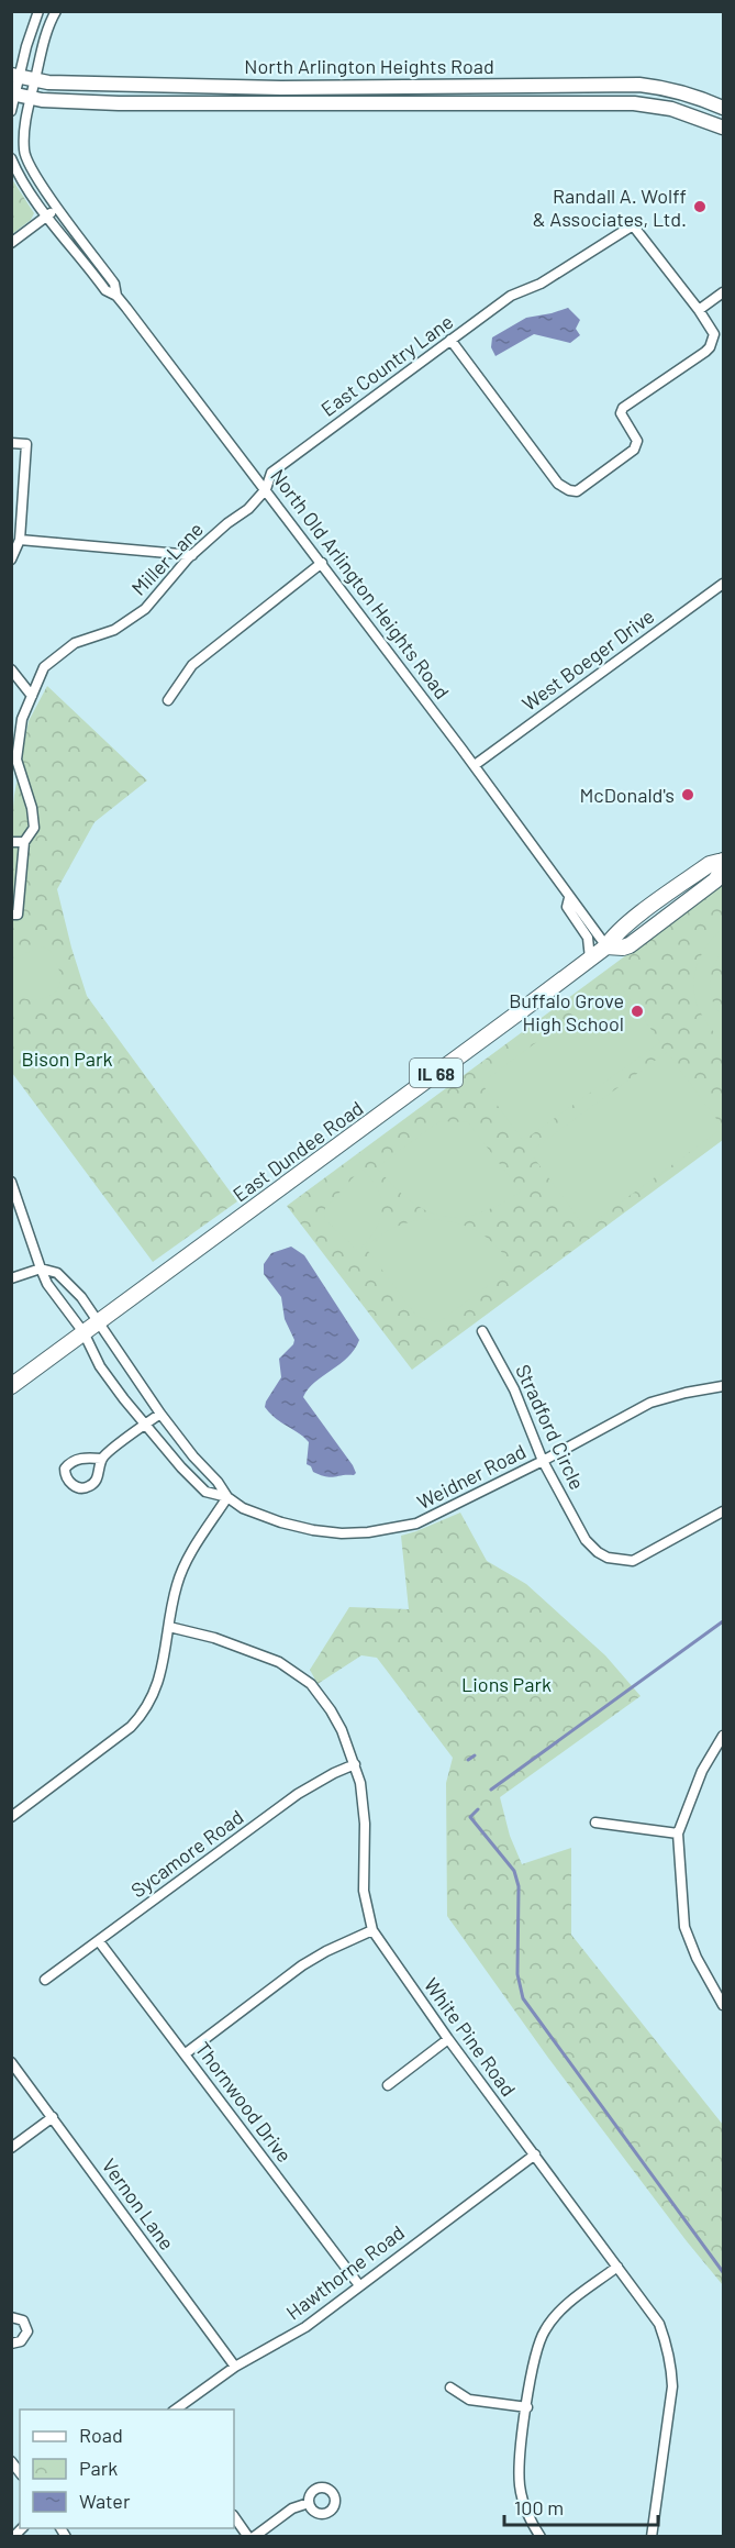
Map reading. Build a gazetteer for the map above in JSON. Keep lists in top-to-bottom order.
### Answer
{
  "streets": {
    "main road": ["North Arlington Heights Road", "IL 68", "East Dundee Road"],
    "street": [
      "East Country Lane",
      "Miller Lane",
      "North Old Arlington Heights Road",
      "West Boeger Drive",
      "Stradford Circle",
      "Weidner Road",
      "Sycamore Road",
      "White Pine Road",
      "Thornwood Drive",
      "Vernon Lane",
      "Hawthorne Road"
    ]
  },
  "crossings": [
    ["North Arlington Heights Road", "North Old Arlington Heights Road"],
    ["East Country Lane", "Miller Lane"],
    ["East Country Lane", "North Old Arlington Heights Road"],
    ["Miller Lane", "North Old Arlington Heights Road"],
    ["North Old Arlington Heights Road", "West Boeger Drive"],
    ["North Old Arlington Heights Road", "East Dundee Road"],
    ["East Dundee Road", "Weidner Road"],
    ["Stradford Circle", "Weidner Road"],
    ["Sycamore Road", "White Pine Road"],
    ["Sycamore Road", "Thornwood Drive"],
    ["White Pine Road", "Hawthorne Road"],
    ["Thornwood Drive", "Hawthorne Road"],
    ["Vernon Lane", "Hawthorne Road"]
  ],
  "parks": ["Bison Park", "Lions Park"],
  "places": ["Randall A. Wolff & Associates, Ltd.", "McDonald's", "Buffalo Grove High School"],
  "legend": ["Road", "Park", "Water"],
  "scale_bar": "100 m"
}
